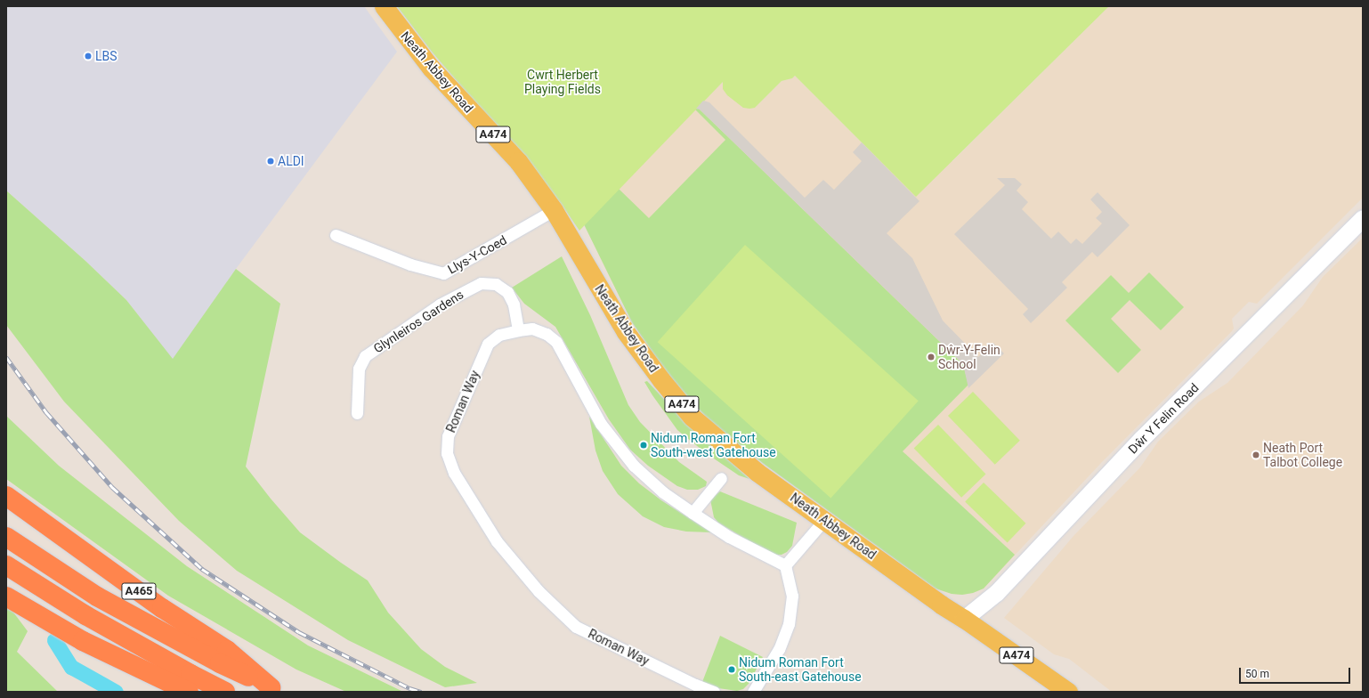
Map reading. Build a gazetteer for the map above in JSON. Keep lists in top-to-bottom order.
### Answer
{
  "streets": {
    "highway": ["A465"],
    "main road": ["Neath Abbey Road", "A474"],
    "street": [
      "Llys-Y-Coed",
      "Glynleiros Gardens",
      "Roman Way",
      "Dŵr Y Felin Road"
    ]
  },
  "crossings": [
    ["Neath Abbey Road", "Llys-Y-Coed"],
    ["Neath Abbey Road", "Dŵr Y Felin Road"],
    ["Glynleiros Gardens", "Roman Way"]
  ],
  "parks": ["Cwrt Herbert Playing Fields"],
  "places": [
    "LBS",
    "ALDI",
    "Dŵr-Y-Felin School",
    "Nidum Roman Fort South-west Gatehouse",
    "Neath Port Talbot College",
    "Nidum Roman Fort South-east Gatehouse"
  ],
  "scale_bar": "50 m"
}
